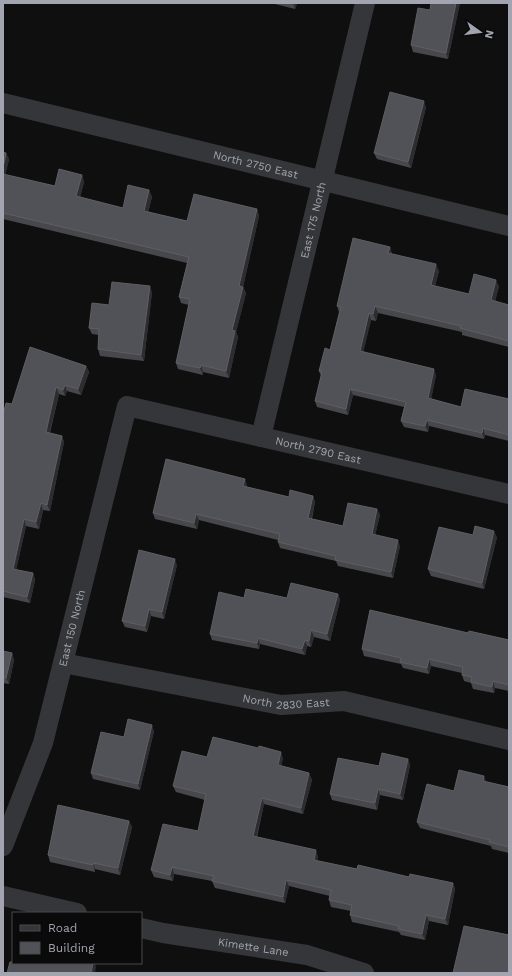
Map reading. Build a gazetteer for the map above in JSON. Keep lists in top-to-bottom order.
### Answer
{
  "streets": {
    "street": [
      "North 2750 East",
      "East 175 North",
      "North 2790 East",
      "East 150 North",
      "North 2830 East",
      "Kimette Lane"
    ]
  },
  "crossings": [
    ["North 2750 East", "East 175 North"],
    ["East 175 North", "North 2790 East"],
    ["North 2790 East", "East 150 North"],
    ["East 150 North", "North 2830 East"]
  ],
  "legend": ["Road", "Building"],
  "north": "right"
}
